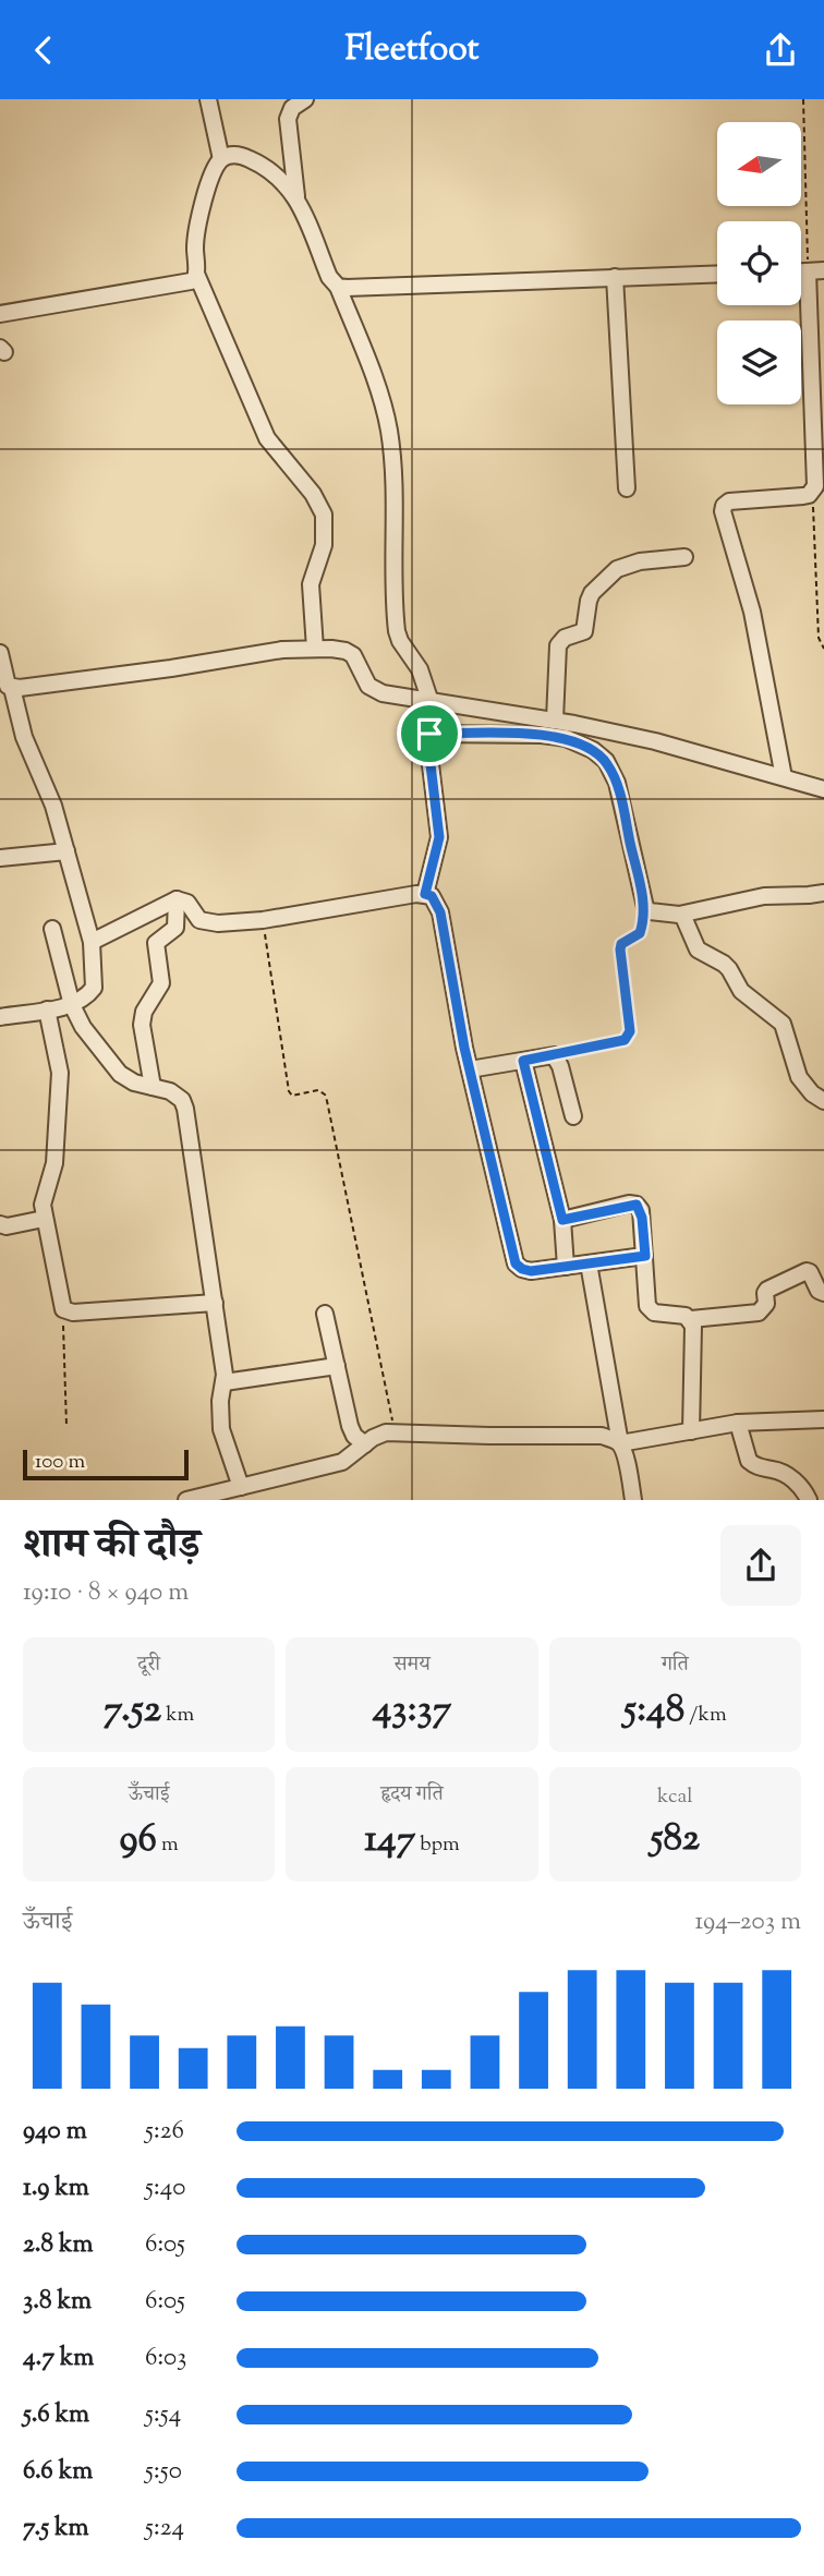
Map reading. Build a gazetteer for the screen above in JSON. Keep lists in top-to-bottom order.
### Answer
{
  "scale_bar": "100 m",
  "north": "left",
  "page": {
    "header": "Fleetfoot",
    "scale": "100 m",
    "heading": ["शाम की दौड़", "19:10 · 8 × 940 m"],
    "stats": [
      ["दूरी", "7.52 km"],
      ["समय", "43:37"],
      ["गति", "5:48 /km"],
      ["ऊँचाई", "96 m"],
      ["हृदय गति", "147 bpm"],
      ["kcal", "582"]
    ],
    "chart": ["ऊँचाई", "194–203 m"],
    "list": [
      {
        "name": "940 m",
        "note": "5:26"
      },
      {
        "name": "1.9 km",
        "note": "5:40"
      },
      {
        "name": "2.8 km",
        "note": "6:05"
      },
      {
        "name": "3.8 km",
        "note": "6:05"
      },
      {
        "name": "4.7 km",
        "note": "6:03"
      },
      {
        "name": "5.6 km",
        "note": "5:54"
      },
      {
        "name": "6.6 km",
        "note": "5:50"
      },
      {
        "name": "7.5 km",
        "note": "5:24"
      }
    ]
  }
}
